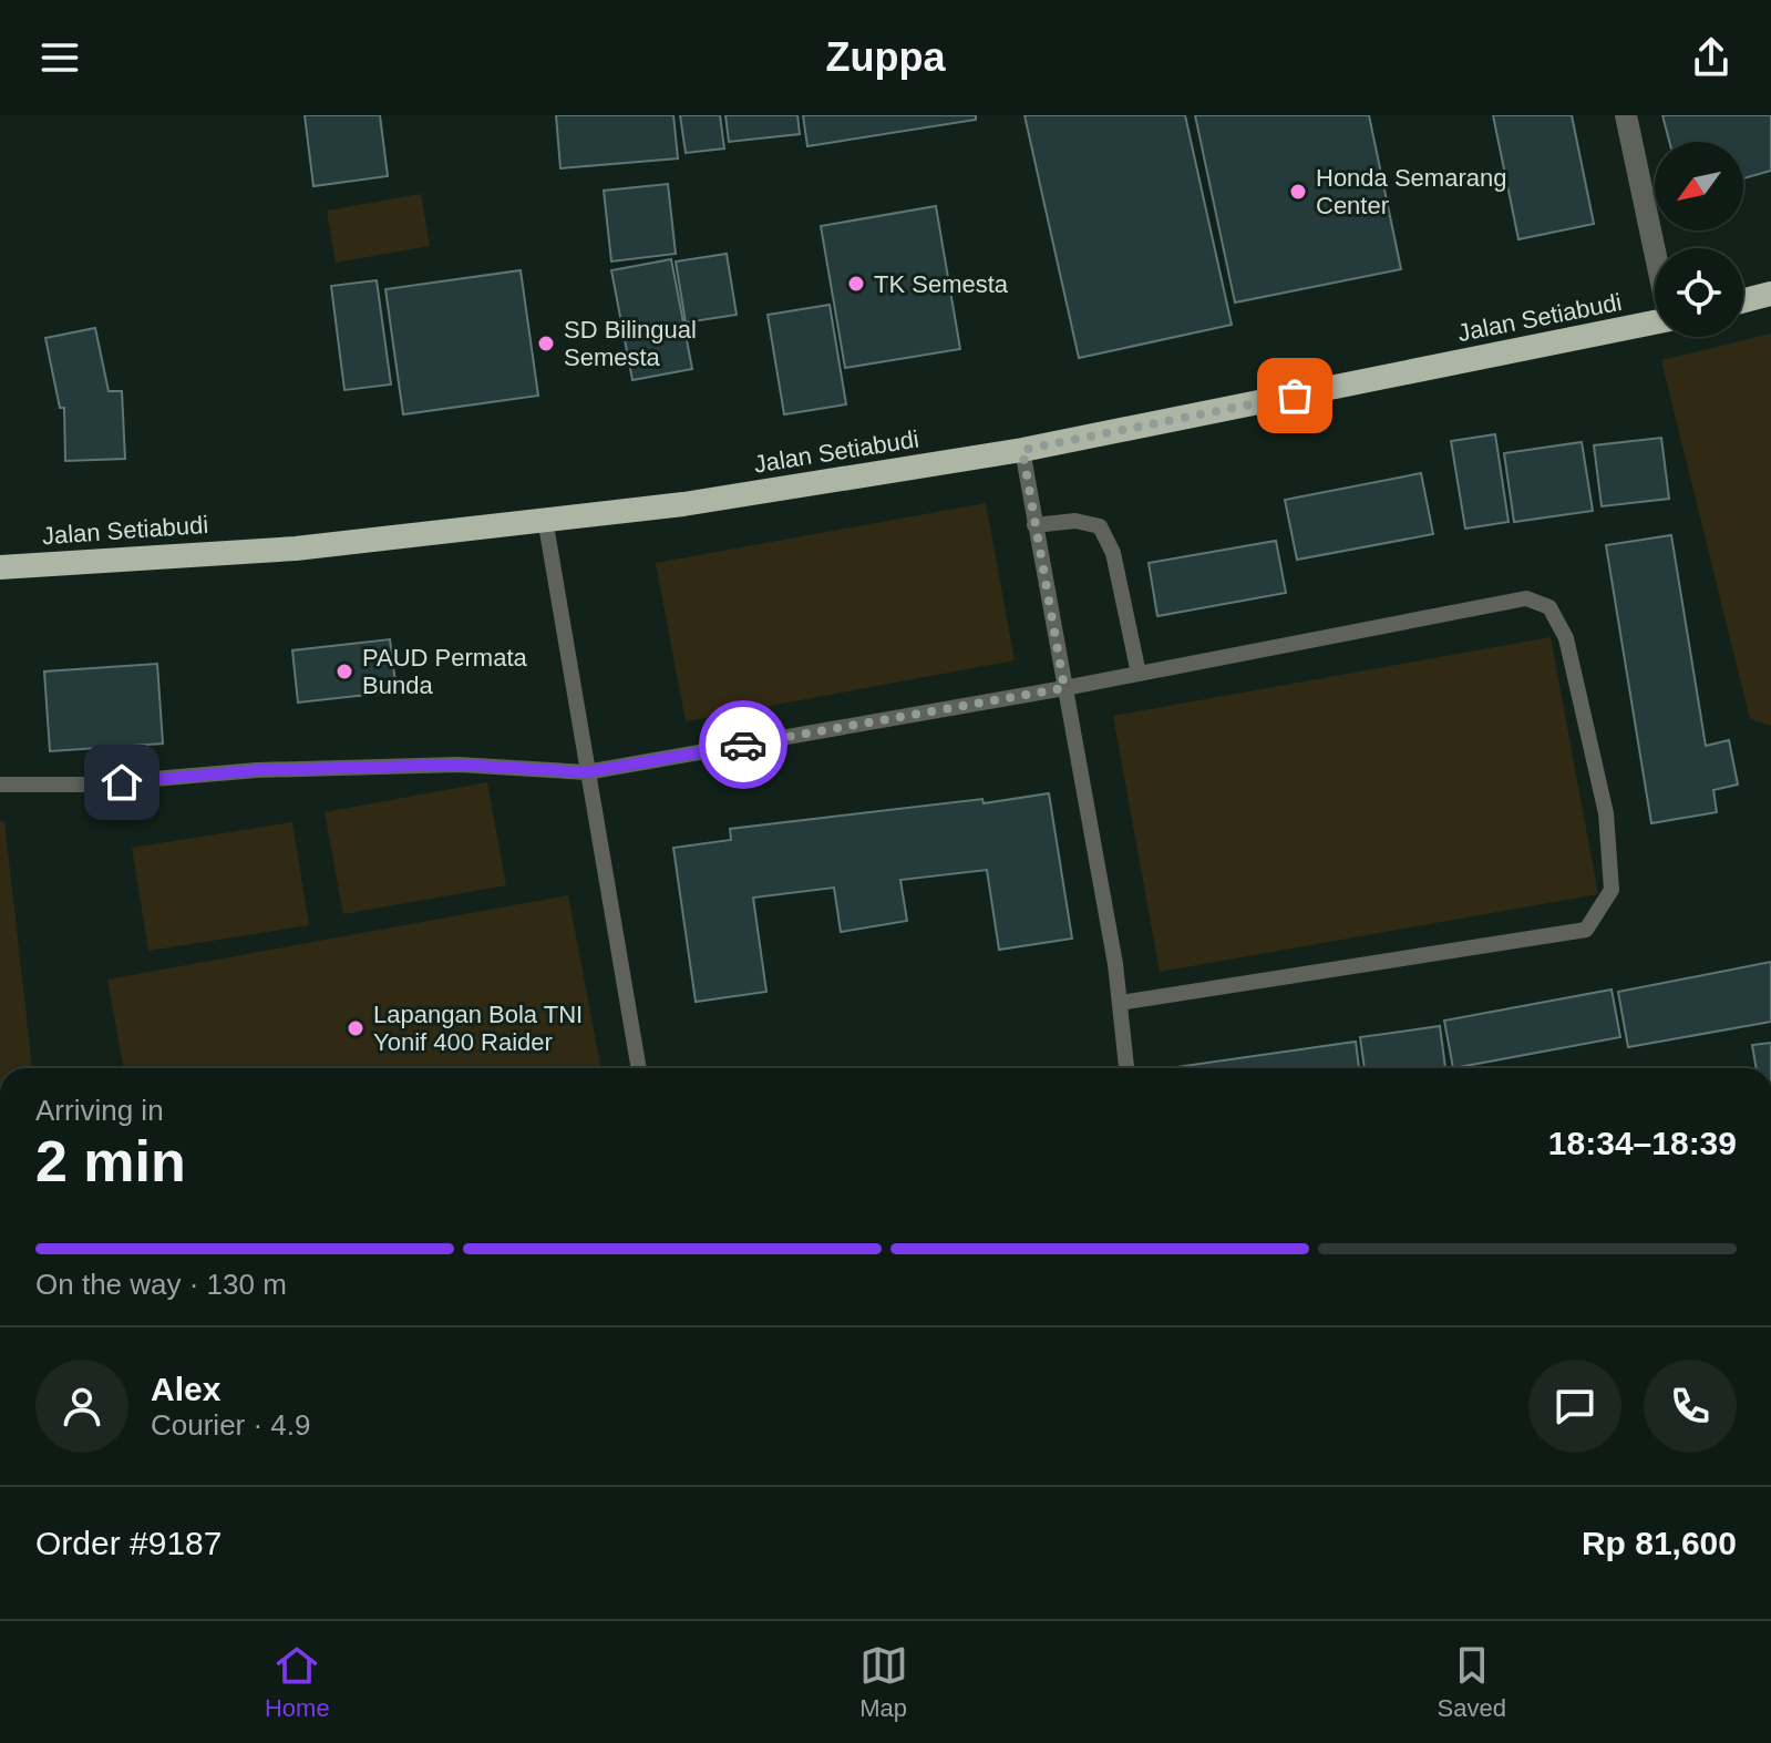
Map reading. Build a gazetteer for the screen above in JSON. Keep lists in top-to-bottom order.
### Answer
{
  "streets": {
    "highway": ["Jalan Setiabudi"]
  },
  "places": [
    "Honda Semarang Center",
    "TK Semesta",
    "SD Bilingual Semesta",
    "PAUD Permata Bunda",
    "Lapangan Bola TNI Yonif 400 Raider"
  ],
  "north": "bottom left",
  "page": {
    "header": "Zuppa",
    "heading": ["2 min", "Arriving in", "18:34–18:39"],
    "panel": [
      "Alex",
      "Courier · 4.9",
      "Order #9187",
      "Rp 81,600"
    ],
    "bar": "On the way · 130 m",
    "tabs": ["Home", "Map", "Saved"]
  }
}
